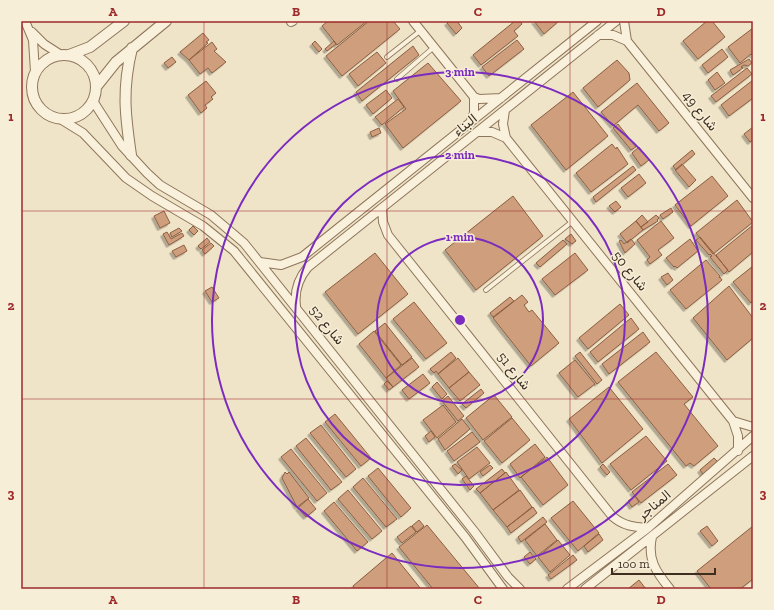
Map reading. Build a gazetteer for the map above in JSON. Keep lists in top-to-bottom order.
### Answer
{
  "streets": {
    "street": [
      "شارع 49",
      "البناء",
      "شارع 50",
      "شارع 52",
      "شارع 51",
      "المناجر"
    ]
  },
  "crossings": [
    ["البناء", "شارع 52"],
    ["البناء", "شارع 51"],
    ["شارع 50", "المناجر"],
    ["شارع 51", "المناجر"]
  ],
  "scale_bar": "100 m",
  "grid": {
    "columns": [
      "A",
      "B",
      "C",
      "D"
    ],
    "rows": ["1", "2", "3"]
  },
  "rings": ["3 min", "2 min", "1 min"]
}
